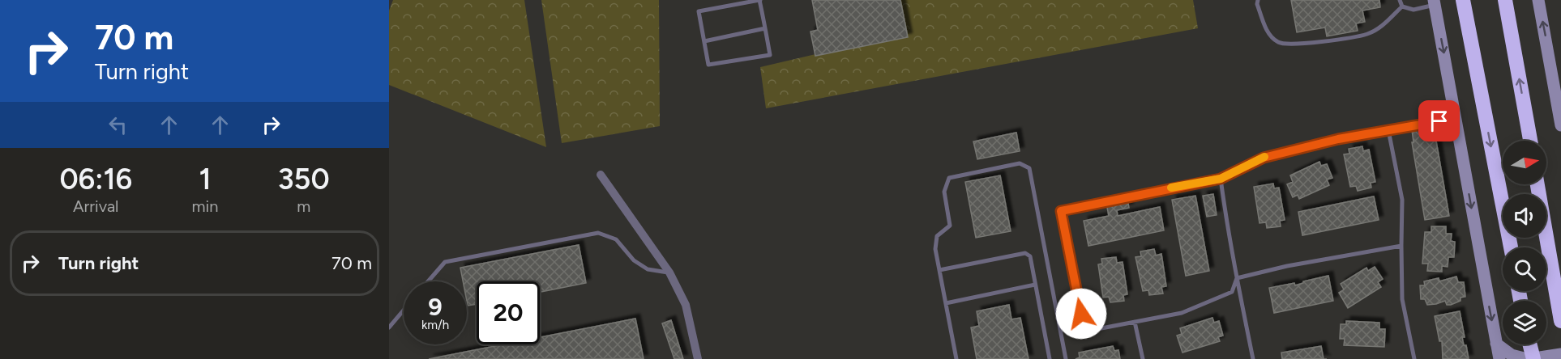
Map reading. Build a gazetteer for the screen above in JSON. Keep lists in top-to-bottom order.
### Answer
{
  "north": "right",
  "page": {
    "turn": ["70 m", "Turn right"],
    "eta": [
      "06:16",
      "Arrival",
      "1",
      "min",
      "350",
      "m"
    ],
    "list": [
      {
        "name": "Turn right",
        "value": "70 m"
      }
    ],
    "speed": "9 km/h",
    "limit": "20"
  }
}
